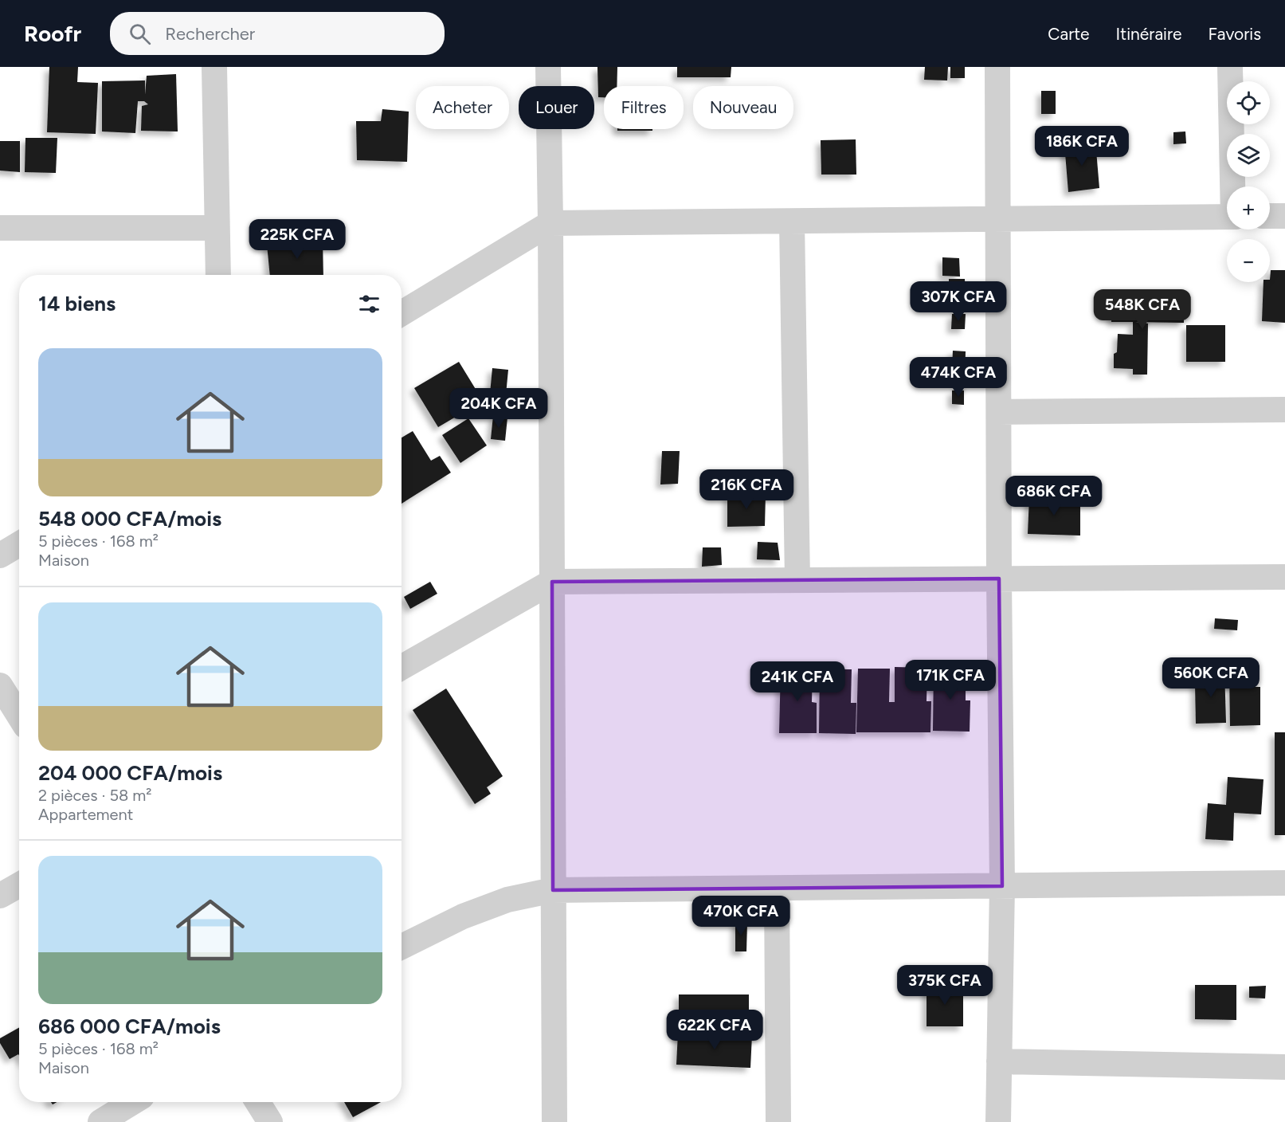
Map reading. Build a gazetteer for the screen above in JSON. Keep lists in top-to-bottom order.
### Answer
{
  "page": {
    "header": "Roofr",
    "search": "Rechercher",
    "nav": ["Carte", "Itinéraire", "Favoris"],
    "map_buttons": ["+", "−"],
    "chip": [
      "Acheter",
      "Louer",
      "Filtres",
      "Nouveau"
    ],
    "price": [
      "186K CFA",
      "225K CFA",
      "307K CFA",
      "548K CFA",
      "474K CFA",
      "204K CFA",
      "216K CFA",
      "686K CFA",
      "560K CFA",
      "171K CFA",
      "241K CFA",
      "470K CFA",
      "375K CFA",
      "622K CFA"
    ],
    "heading": "14 biens",
    "list": [
      {
        "name": "548 000 CFA/mois",
        "note": "5 pièces · 168 m² · Maison"
      },
      {
        "name": "204 000 CFA/mois",
        "note": "2 pièces · 58 m² · Appartement"
      },
      {
        "name": "686 000 CFA/mois",
        "note": "5 pièces · 168 m² · Maison"
      }
    ]
  }
}
